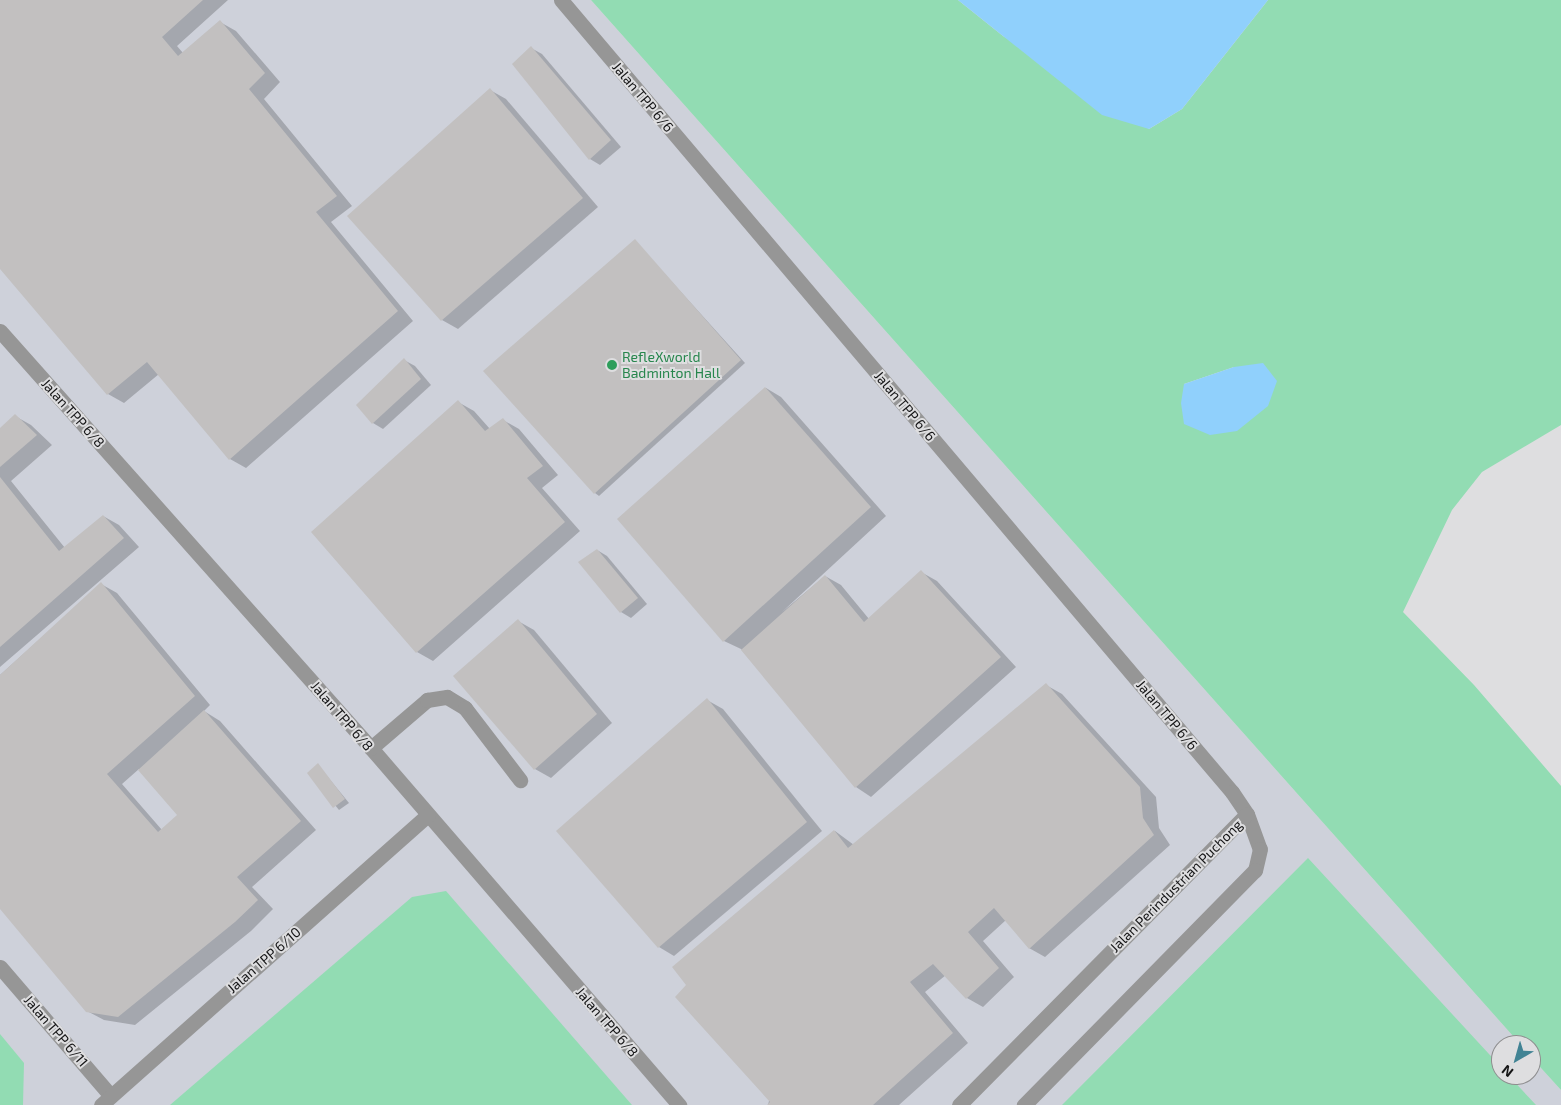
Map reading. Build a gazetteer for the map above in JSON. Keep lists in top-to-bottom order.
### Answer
{
  "streets": {
    "street": [
      "Jalan TPP 6/6",
      "Jalan TPP 6/8",
      "Jalan Perindustrian Puchong",
      "Jalan TPP 6/10",
      "Jalan TPP 6/11"
    ]
  },
  "crossings": [
    ["Jalan TPP 6/6", "Jalan Perindustrian Puchong"],
    ["Jalan TPP 6/8", "Jalan TPP 6/10"],
    ["Jalan TPP 6/10", "Jalan TPP 6/11"]
  ],
  "places": ["RefleXworld Badminton Hall"],
  "north": "bottom left"
}
